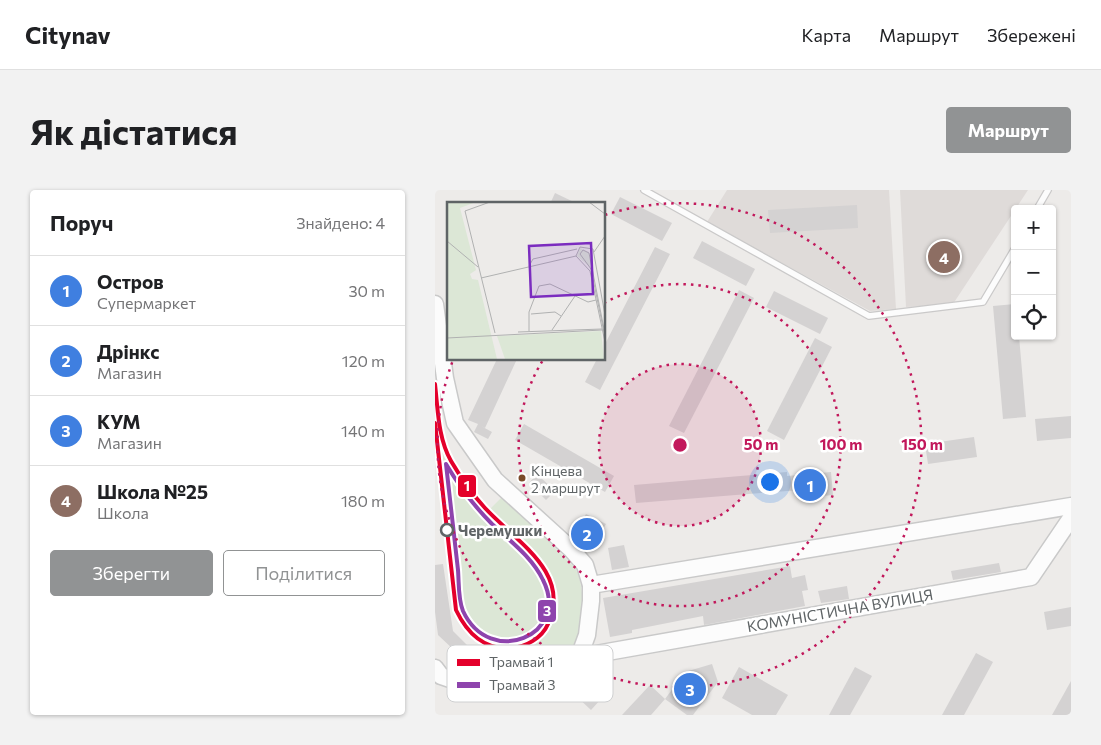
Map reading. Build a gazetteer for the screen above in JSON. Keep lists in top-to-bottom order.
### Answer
{
  "streets": {
    "street": ["КОМУНІСТИЧНА ВУЛИЦЯ"]
  },
  "places": ["Кінцева 2 маршрут", "Черемушки"],
  "lines": ["tram line 1", "tram line 3"],
  "legend": ["Трамвай 1", "Трамвай 3"],
  "page": {
    "header": "Citynav",
    "nav": ["Карта", "Маршрут", "Збережені"],
    "buttons": [
      "Маршрут",
      ["Зберегти", "Поділитися"]
    ],
    "title": "Як дістатися",
    "heading": ["Поруч", "Знайдено: 4"],
    "map_buttons": ["+", "−"],
    "pins": [
      "4",
      "1",
      "2",
      "3"
    ],
    "list": [
      {
        "mark": "1",
        "name": "Остров",
        "note": "Супермаркет",
        "value": "30 m"
      },
      {
        "mark": "2",
        "name": "Дрінкс",
        "note": "Магазин",
        "value": "120 m"
      },
      {
        "mark": "3",
        "name": "КУМ",
        "note": "Магазин",
        "value": "140 m"
      },
      {
        "mark": "4",
        "name": "Школа №25",
        "note": "Школа",
        "value": "180 m"
      }
    ]
  },
  "rings": ["50 m", "100 m", "150 m"]
}
